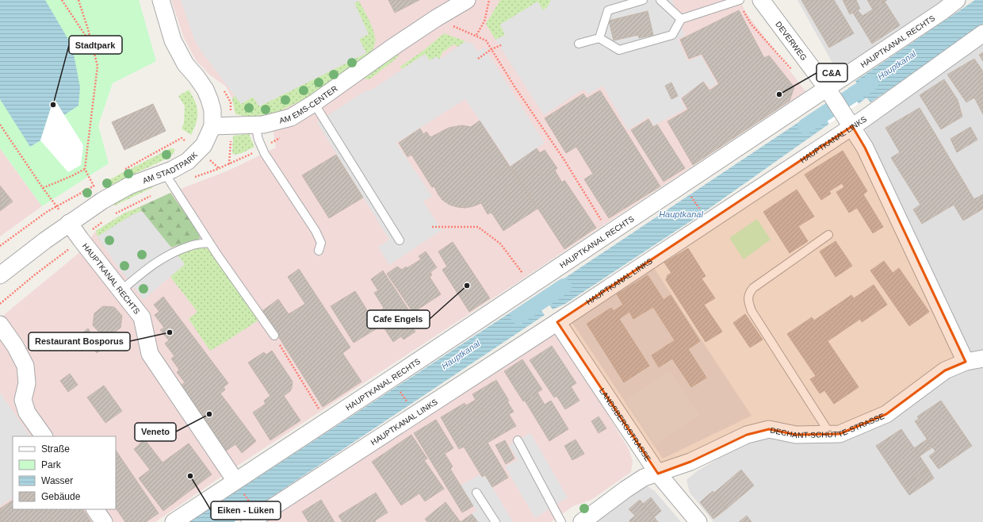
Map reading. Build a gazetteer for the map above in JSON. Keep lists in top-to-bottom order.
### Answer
{
  "streets": {
    "street": [
      "DEVERWEG",
      "HAUPTKANAL RECHTS",
      "AM EMS-CENTER",
      "HAUPTKANAL LINKS",
      "AM STADTPARK",
      "DECHANT-SCHÜTTE-STRASSE",
      "LANDSBERGSTRASSE"
    ]
  },
  "crossings": [
    ["DEVERWEG", "HAUPTKANAL RECHTS"],
    ["DEVERWEG", "HAUPTKANAL LINKS"],
    ["HAUPTKANAL RECHTS", "AM STADTPARK"],
    ["AM EMS-CENTER", "AM STADTPARK"],
    ["HAUPTKANAL LINKS", "LANDSBERGSTRASSE"],
    ["DECHANT-SCHÜTTE-STRASSE", "LANDSBERGSTRASSE"]
  ],
  "water": ["Hauptkanal"],
  "places": [
    "C&A",
    "Stadtpark",
    "Cafe Engels",
    "Restaurant Bosporus",
    "Veneto",
    "Eiken - Lüken"
  ],
  "legend": [
    "Straße",
    "Park",
    "Wasser",
    "Gebäude"
  ]
}
